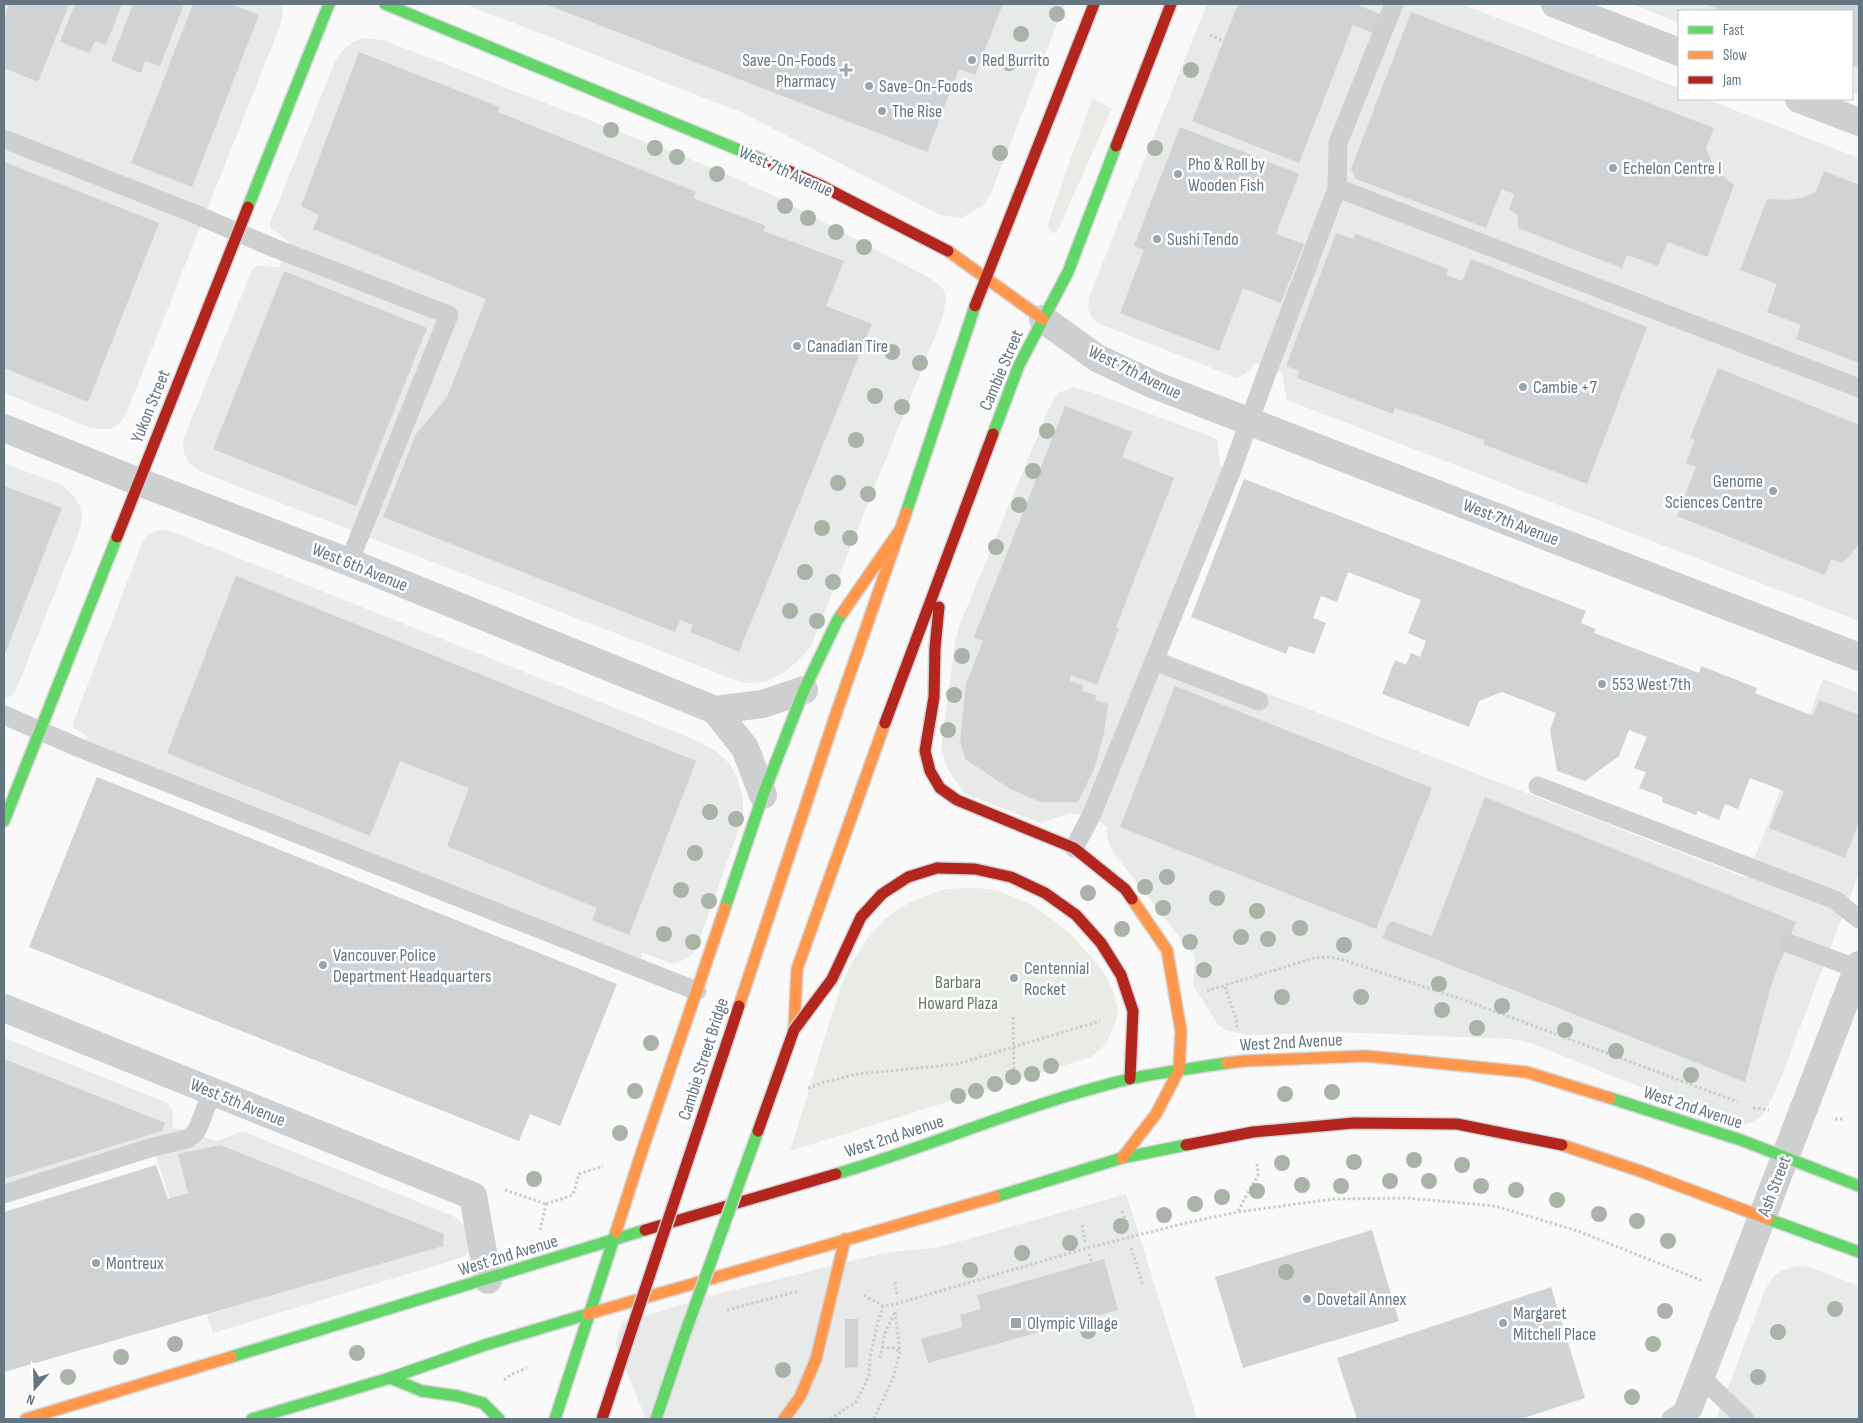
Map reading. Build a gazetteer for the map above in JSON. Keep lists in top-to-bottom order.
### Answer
{
  "streets": {
    "main road": [
      "West 7th Avenue",
      "Cambie Street",
      "Yukon Street",
      "West 2nd Avenue",
      "Cambie Street Bridge"
    ],
    "street": ["West 6th Avenue", "West 5th Avenue", "Ash Street"]
  },
  "crossings": [
    ["West 7th Avenue", "Cambie Street"],
    ["Yukon Street", "West 6th Avenue"],
    ["West 2nd Avenue", "Ash Street"]
  ],
  "parks": ["Barbara Howard Plaza"],
  "places": {
    "other": [
      "Red Burrito",
      "Save-On-Foods",
      "The Rise",
      "Echelon Centre I",
      "Pho & Roll by Wooden Fish",
      "Sushi Tendo",
      "Canadian Tire",
      "Cambie +7",
      "Genome Sciences Centre",
      "553 West 7th",
      "Vancouver Police Department Headquarters",
      "Centennial Rocket",
      "Montreux",
      "Dovetail Annex",
      "Margaret Mitchell Place"
    ],
    "health": ["Save-On-Foods Pharmacy"],
    "transit": ["Olympic Village"]
  },
  "legend": ["Fast", "Slow", "Jam"],
  "north": "bottom"
}
